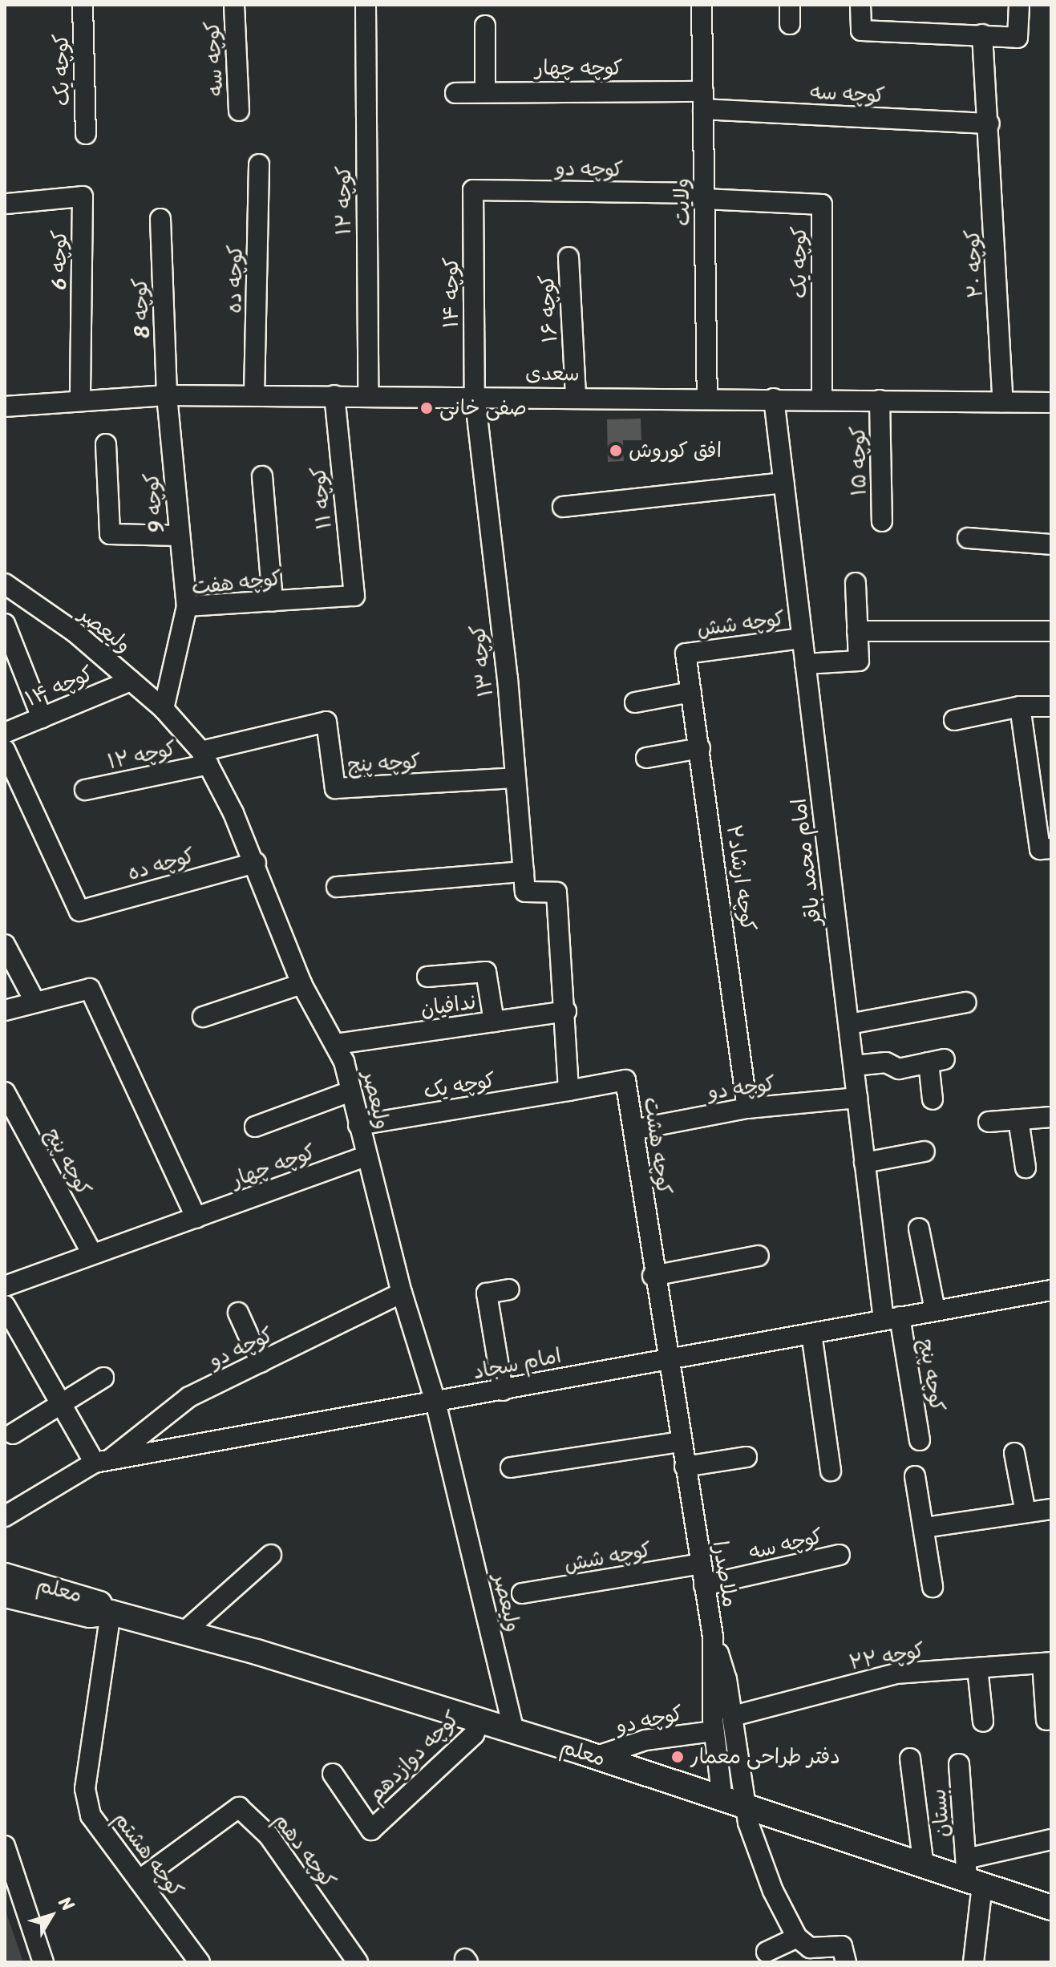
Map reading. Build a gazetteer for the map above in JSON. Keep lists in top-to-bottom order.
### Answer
{
  "streets": {
    "main road": ["معلم"],
    "street": [
      "کوچه سه",
      "کوچه چهار",
      "کوچه یک",
      "کوچه دو",
      "کوچه ۱۲",
      "ولایت",
      "کوچه 6",
      "کوچه ۲۰",
      "کوچه ده",
      "کوچه ۱۴",
      "کوچه 8",
      "کوچه ۱۶",
      "سعدی",
      "کوچه ۱۵",
      "کوچه ۱۱",
      "کوچه 9",
      "کوچه هفت",
      "کوچه شش",
      "ولیعصر",
      "کوچه ۱۳",
      "کوچه پنج",
      "امام محمد باقر",
      "کوچه ارشاد۲",
      "ندافیان",
      "کوچه هشت",
      "امام سجاد",
      "ملاصدرا",
      "کوچه ۲۲",
      "کوچه دوازدهم",
      "بستان",
      "کوچه دهم",
      "کوچه هشتم"
    ]
  },
  "crossings": [
    ["کوچه سه", "کوچه چهار"],
    ["کوچه سه", "ولایت"],
    ["کوچه سه", "کوچه ۲۰"],
    ["کوچه سه", "ملاصدرا"],
    ["کوچه چهار", "ولایت"],
    ["کوچه چهار", "ولیعصر"],
    ["کوچه چهار", "کوچه پنج"],
    ["کوچه یک", "کوچه دو"],
    ["کوچه یک", "ولایت"],
    ["کوچه یک", "سعدی"],
    ["کوچه یک", "ولیعصر"],
    ["کوچه یک", "کوچه هشت"],
    ["کوچه دو", "ولایت"],
    ["کوچه دو", "کوچه ۱۴"],
    ["کوچه دو", "ولیعصر"],
    ["کوچه دو", "امام محمد باقر"],
    ["کوچه دو", "کوچه ارشاد۲"],
    ["کوچه دو", "کوچه هشت"],
    ["کوچه دو", "امام سجاد"],
    ["کوچه دو", "ملاصدرا"],
    ["کوچه دو", "معلم"],
    ["کوچه ۱۲", "سعدی"],
    ["کوچه ۱۲", "ولیعصر"],
    ["کوچه ۱۲", "کوچه پنج"],
    ["ولایت", "سعدی"],
    ["کوچه 6", "سعدی"],
    ["کوچه ۲۰", "سعدی"],
    ["کوچه ده", "سعدی"],
    ["کوچه ده", "ولیعصر"],
    ["کوچه ۱۴", "سعدی"],
    ["کوچه ۱۴", "ولیعصر"],
    ["کوچه ۱۴", "کوچه ۱۳"],
    ["کوچه 8", "سعدی"],
    ["کوچه 8", "کوچه 9"],
    ["کوچه ۱۶", "سعدی"],
    ["سعدی", "کوچه ۱۵"],
    ["سعدی", "کوچه ۱۱"],
    ["سعدی", "کوچه 9"],
    ["سعدی", "کوچه ۱۳"],
    ["سعدی", "امام محمد باقر"],
    ["کوچه ۱۱", "کوچه هفت"],
    ["کوچه 9", "کوچه هفت"],
    ["کوچه هفت", "ولیعصر"],
    ["کوچه شش", "امام محمد باقر"],
    ["کوچه شش", "کوچه ارشاد۲"],
    ["کوچه شش", "ملاصدرا"],
    ["ولیعصر", "کوچه پنج"],
    ["ولیعصر", "ندافیان"],
    ["ولیعصر", "امام سجاد"],
    ["ولیعصر", "معلم"],
    ["کوچه ۱۳", "کوچه پنج"],
    ["کوچه ۱۳", "ندافیان"],
    ["کوچه پنج", "امام محمد باقر"],
    ["کوچه پنج", "امام سجاد"],
    ["امام محمد باقر", "امام سجاد"],
    ["کوچه هشت", "امام سجاد"],
    ["کوچه هشت", "ملاصدرا"],
    ["امام سجاد", "ملاصدرا"],
    ["ملاصدرا", "معلم"],
    ["معلم", "کوچه دوازدهم"],
    ["معلم", "بستان"],
    ["معلم", "کوچه هشتم"],
    ["کوچه دهم", "کوچه هشتم"]
  ],
  "places": ["صفی خانی", "افق کوروش", "دفتر طراحی معمار"],
  "north": "top right"
}
